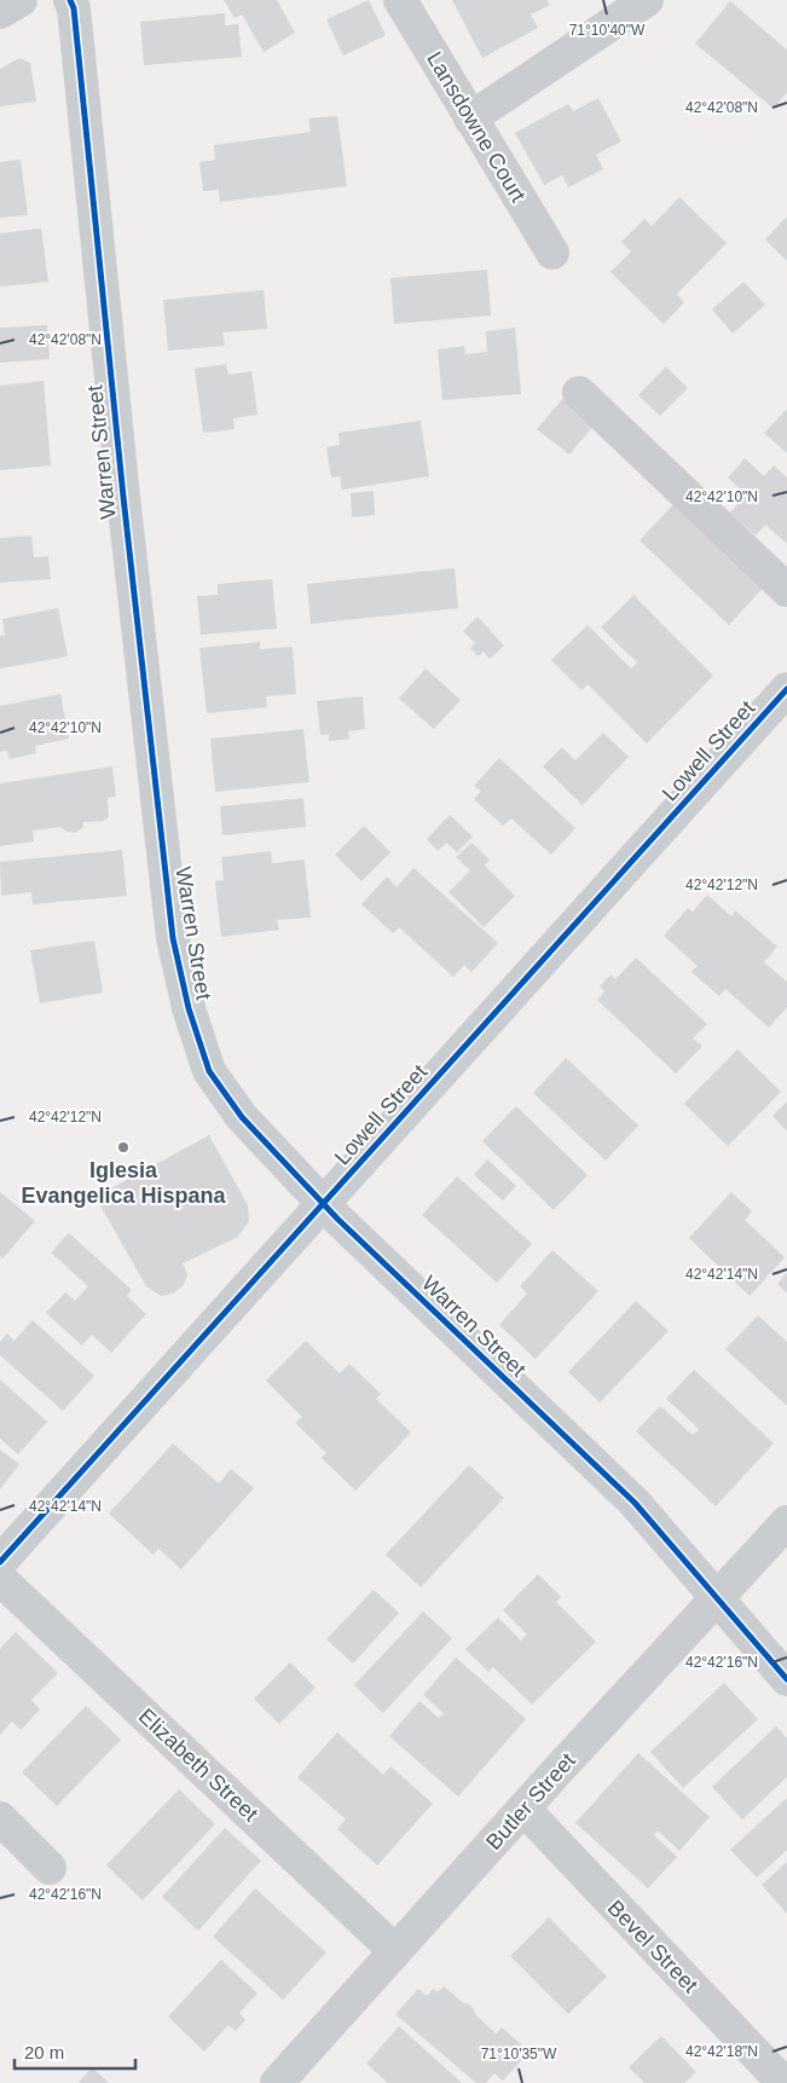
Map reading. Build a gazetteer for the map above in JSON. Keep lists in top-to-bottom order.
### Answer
{
  "streets": {
    "street": [
      "Lansdowne Court",
      "Warren Street",
      "Lowell Street",
      "Elizabeth Street",
      "Butler Street",
      "Bevel Street"
    ]
  },
  "crossings": [
    ["Warren Street", "Lowell Street"],
    ["Warren Street", "Butler Street"],
    ["Elizabeth Street", "Butler Street"],
    ["Butler Street", "Bevel Street"]
  ],
  "places": ["Iglesia Evangelica Hispana"],
  "scale_bar": "20 m",
  "coordinates": [
    "71°10'40\"W",
    "42°42'08\"N",
    "42°42'10\"N",
    "42°42'12\"N",
    "42°42'14\"N",
    "42°42'16\"N",
    "42°42'18\"N",
    "71°10'35\"W"
  ]
}
